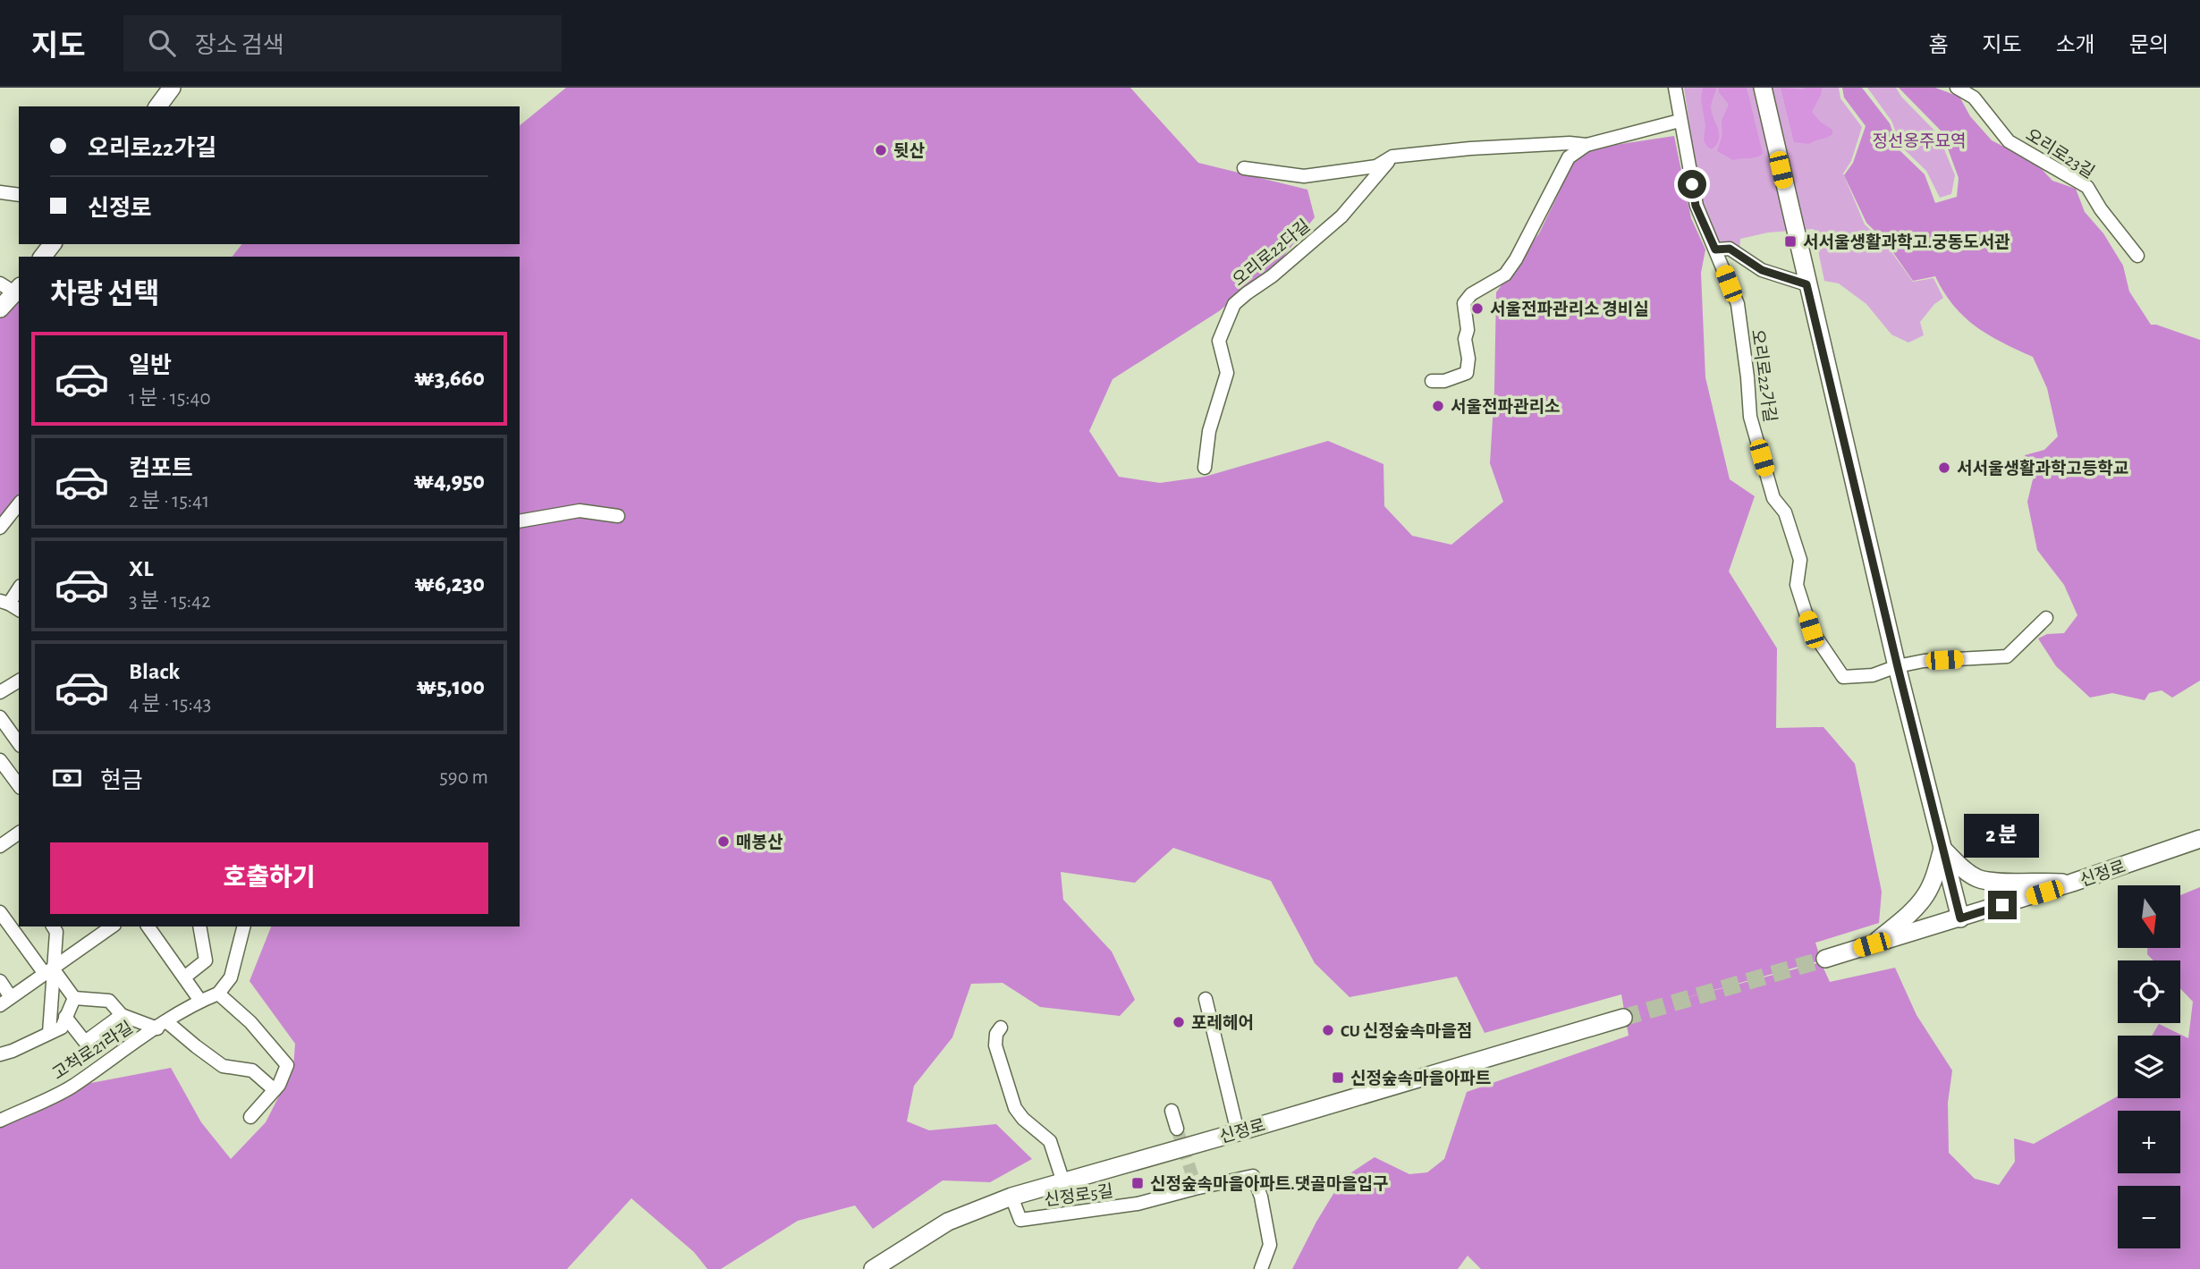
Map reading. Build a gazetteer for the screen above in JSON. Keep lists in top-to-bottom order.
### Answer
{
  "streets": {
    "main road": ["신정로"],
    "street": [
      "오리로23길",
      "오리로22다길",
      "오리로22가길",
      "고척로21라길",
      "신정로5길"
    ]
  },
  "crossings": [
    ["신정로", "신정로5길"]
  ],
  "parks": ["정선옹주묘역"],
  "places": {
    "other": [
      "뒷산",
      "서울전파관리소 경비실",
      "서울전파관리소",
      "서서울생활과학고등학교",
      "매봉산",
      "포레헤어",
      "CU 신정숲속마을점"
    ],
    "transit": ["서서울생활과학고.궁동도서관", "신정숲속마을아파트", "신정숲속마을아파트.댓골마을입구"]
  },
  "north": "bottom",
  "page": {
    "header": "지도",
    "search": "장소 검색",
    "nav": [
      "홈",
      "지도",
      "소개",
      "문의"
    ],
    "banner": ["오리로22가길", "신정로"],
    "heading": "차량 선택",
    "list": [
      {
        "name": "일반",
        "note": "1 분 · 15:40",
        "value": "₩3,660"
      },
      {
        "name": "컴포트",
        "note": "2 분 · 15:41",
        "value": "₩4,950"
      },
      {
        "name": "XL",
        "note": "3 분 · 15:42",
        "value": "₩6,230"
      },
      {
        "name": "Black",
        "note": "4 분 · 15:43",
        "value": "₩5,100"
      }
    ],
    "pay": ["현금", "590 m"],
    "bubble": "2 분",
    "buttons": "호출하기",
    "map_buttons": ["+", "−"]
  }
}
